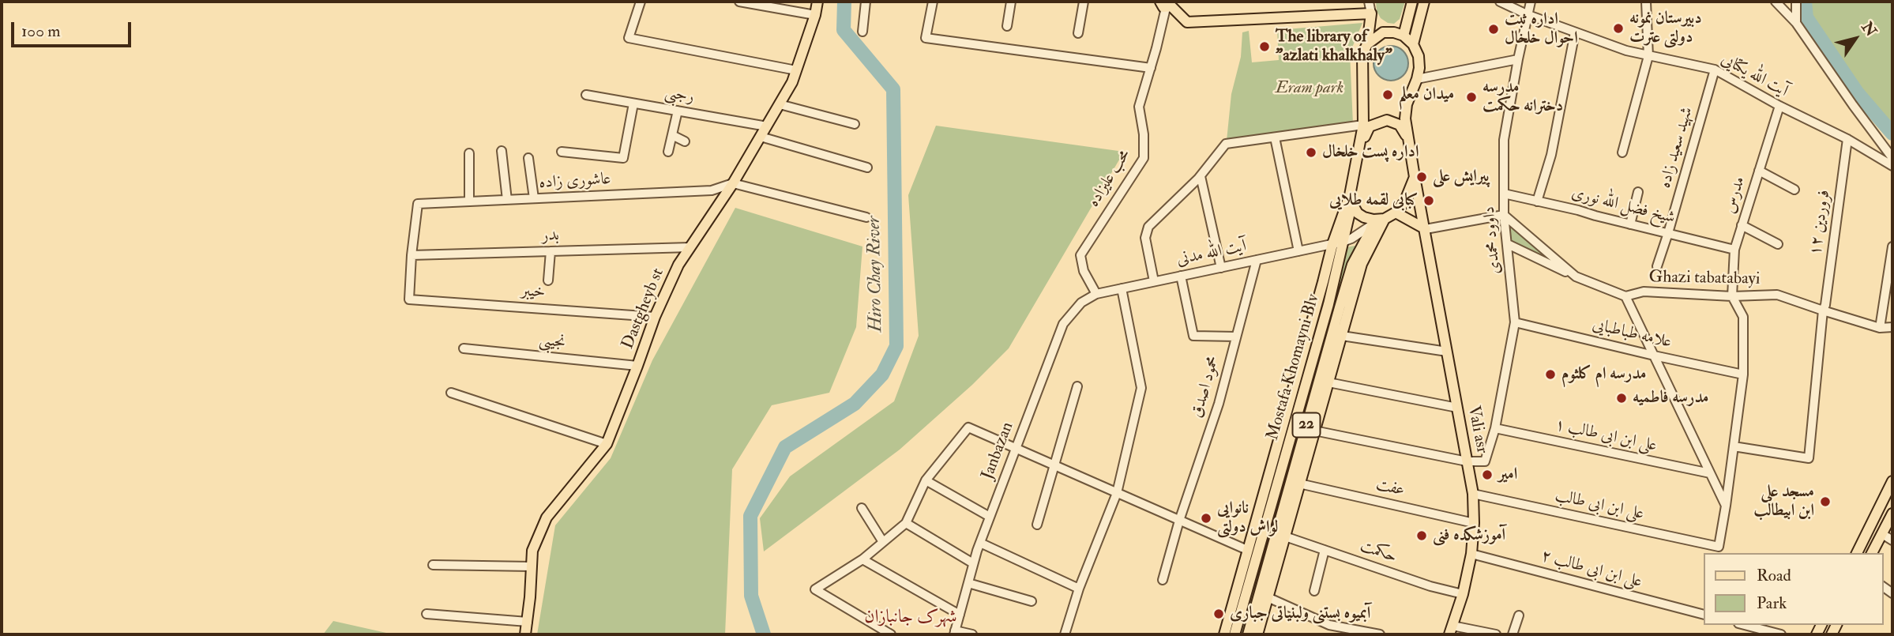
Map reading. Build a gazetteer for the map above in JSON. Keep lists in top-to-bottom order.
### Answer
{
  "streets": {
    "main road": [
      "Dastgheyb st",
      "Mostafa Khomayni Blv",
      "22",
      "Vali asr"
    ],
    "street": [
      "آیت الله یکتایی",
      "رجبی",
      "شهید سعید زاده",
      "محب علیزاده",
      "عاشوری زاده",
      "مدرس",
      "شیخ فضل الله نوری",
      "۱۲ فروردین",
      "بدر",
      "داوود محمدی",
      "آیت‌ الله مدنی",
      "Ghazi tabatabayi",
      "خیبر",
      "علامه طباطبایی",
      "نجیبی",
      "محمود اصدق",
      "علی ابن ابی طالب ۱",
      "Janbazan",
      "عفت",
      "علی ابن ابی طالب",
      "حکمت",
      "علی ابن ابی طالب ۲"
    ]
  },
  "crossings": [
    ["آیت الله یکتایی", "شهید سعید زاده"],
    ["آیت الله یکتایی", "مدرس"],
    ["آیت الله یکتایی", "۱۲ فروردین"],
    ["آیت الله یکتایی", "داوود محمدی"],
    ["رجبی", "Dastgheyb st"],
    ["شهید سعید زاده", "شیخ فضل الله نوری"],
    ["محب علیزاده", "آیت‌ الله مدنی"],
    ["محب علیزاده", "Janbazan"],
    ["عاشوری زاده", "بدر"],
    ["عاشوری زاده", "خیبر"],
    ["عاشوری زاده", "Dastgheyb st"],
    ["مدرس", "شیخ فضل الله نوری"],
    ["مدرس", "Ghazi tabatabayi"],
    ["شیخ فضل الله نوری", "داوود محمدی"],
    ["۱۲ فروردین", "Ghazi tabatabayi"],
    ["بدر", "خیبر"],
    ["بدر", "Dastgheyb st"],
    ["داوود محمدی", "Ghazi tabatabayi"],
    ["داوود محمدی", "علامه طباطبایی"],
    ["داوود محمدی", "Vali asr"],
    ["داوود محمدی", "علی ابن ابی طالب ۱"],
    ["آیت‌ الله مدنی", "Mostafa Khomayni Blv"],
    ["آیت‌ الله مدنی", "محمود اصدق"],
    ["آیت‌ الله مدنی", "Vali asr"],
    ["آیت‌ الله مدنی", "Janbazan"],
    ["خیبر", "Dastgheyb st"],
    ["Dastgheyb st", "نجیبی"],
    ["Mostafa Khomayni Blv", "Vali asr"],
    ["Vali asr", "عفت"],
    ["Vali asr", "علی ابن ابی طالب"],
    ["Vali asr", "حکمت"],
    ["Vali asr", "علی ابن ابی طالب ۲"]
  ],
  "districts": ["شهرک جانبازان"],
  "water": ["Hiro Chay River"],
  "parks": ["Eram park"],
  "places": [
    "دبیرستان نمونه دولتی عترت",
    "اداره ثبت احوال خلخال",
    "The library of \"azlati khalkhaly\"",
    "میدان معلم",
    "مدرسه دخترانه حکمت",
    "اداره پست خلخال",
    "پیرایش علی",
    "کبابی لقمه طلایی",
    "مدرسه ام کلثوم",
    "مدرسه فاطمیه",
    "امیر",
    "مسجد علی ابن ابیطالب",
    "نانوایی لواش دولتی",
    "آموزشکده فنی",
    "آبمیوه بستنی ولبنیاتی جباری"
  ],
  "legend": ["Road", "Park"],
  "scale_bar": "100 m",
  "north": "top right"
}
